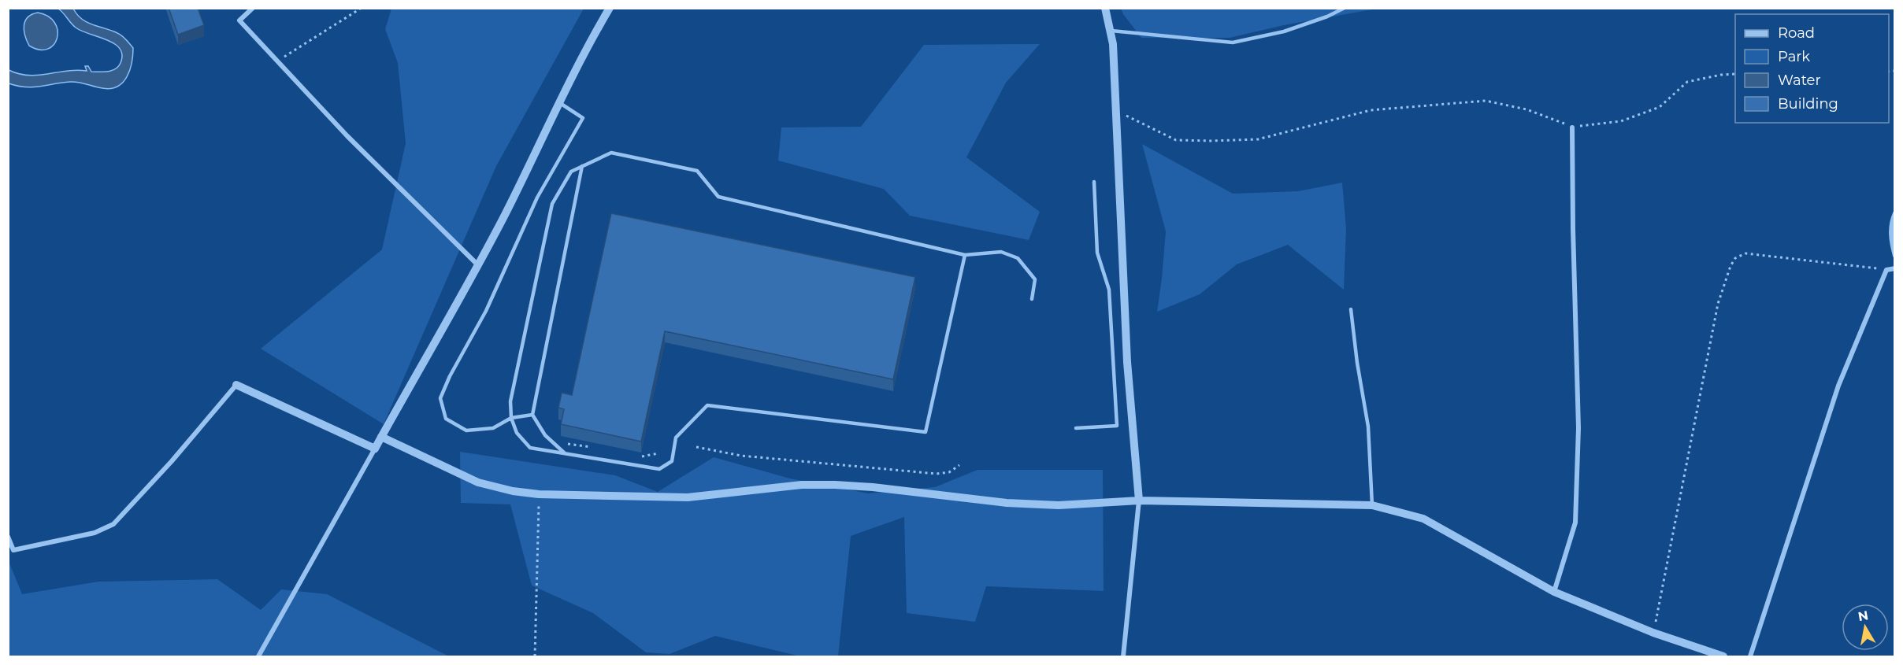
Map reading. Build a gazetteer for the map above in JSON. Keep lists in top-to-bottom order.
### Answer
{
  "legend": [
    "Road",
    "Park",
    "Water",
    "Building"
  ],
  "north": "top"
}
